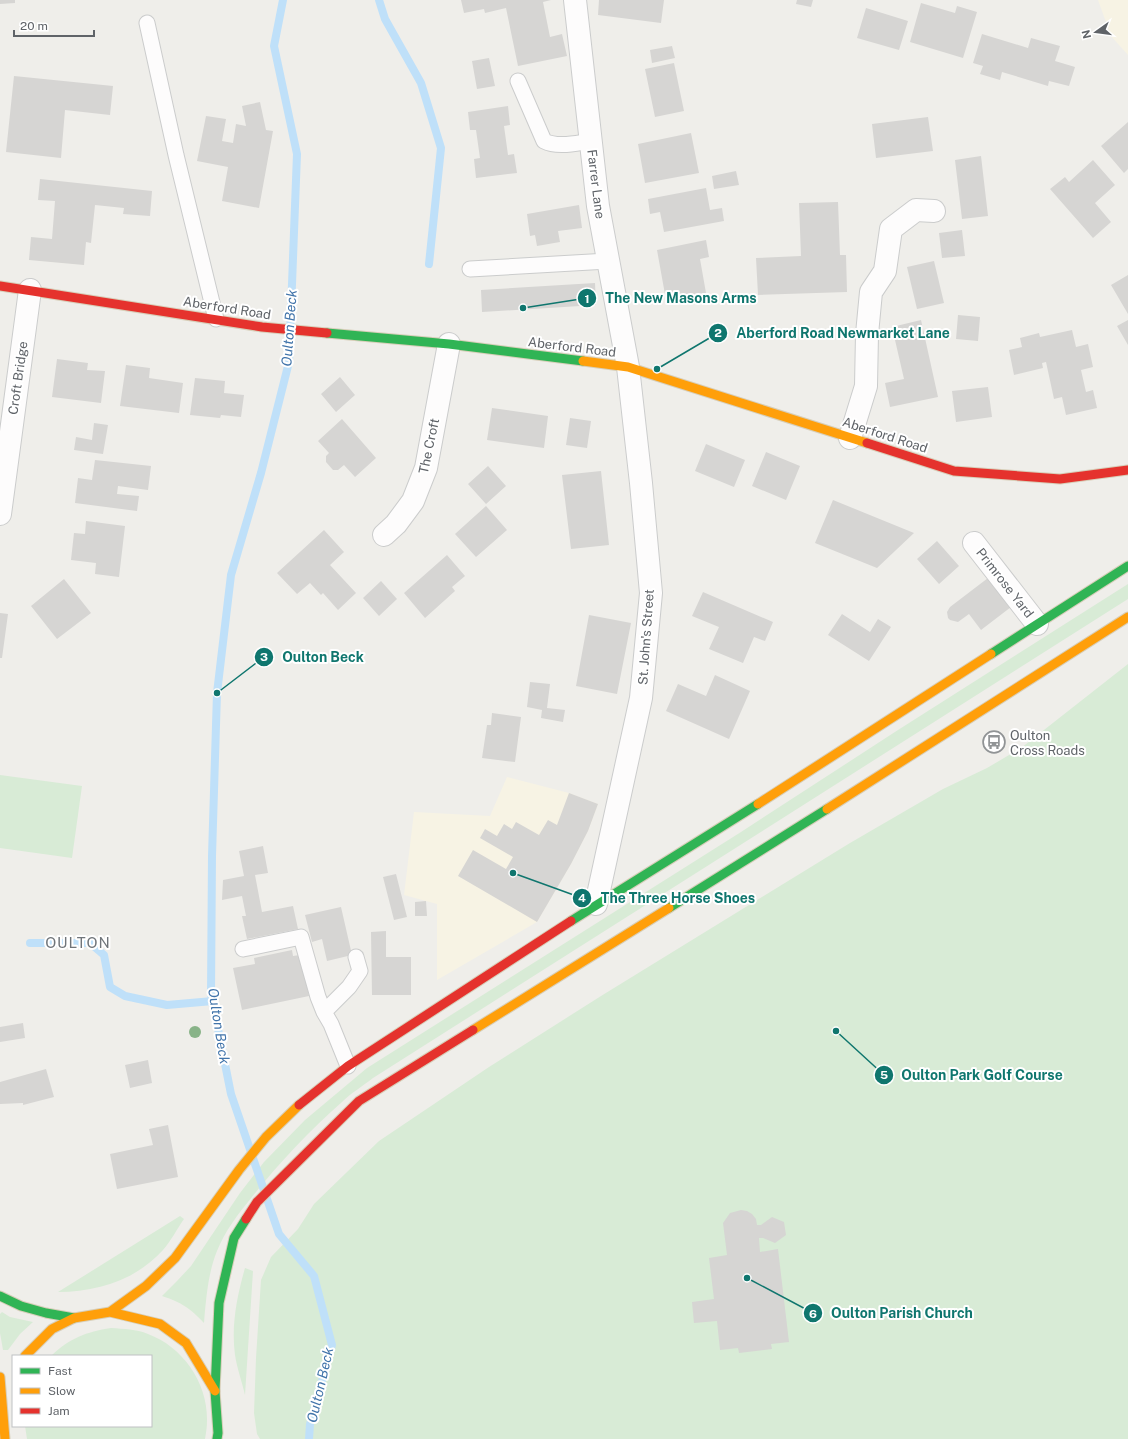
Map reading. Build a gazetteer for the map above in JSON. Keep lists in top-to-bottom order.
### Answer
{
  "streets": {
    "main road": ["Aberford Road"],
    "street": [
      "Farrer Lane",
      "Croft Bridge",
      "The Croft",
      "Primrose Yard",
      "St. John's Street"
    ]
  },
  "crossings": [
    ["Farrer Lane", "Aberford Road"],
    ["Farrer Lane", "St. John's Street"],
    ["Aberford Road", "Croft Bridge"],
    ["Aberford Road", "The Croft"],
    ["Aberford Road", "St. John's Street"]
  ],
  "districts": ["OULTON"],
  "water": ["Oulton Beck"],
  "places": {
    "other": [
      "The New Masons Arms",
      "Aberford Road Newmarket Lane",
      "Oulton Beck",
      "The Three Horse Shoes",
      "Oulton Park Golf Course",
      "Oulton Parish Church"
    ],
    "bus stop": ["Oulton Cross Roads"]
  },
  "legend": ["Fast", "Slow", "Jam"],
  "scale_bar": "20 m",
  "north": "left"
}
